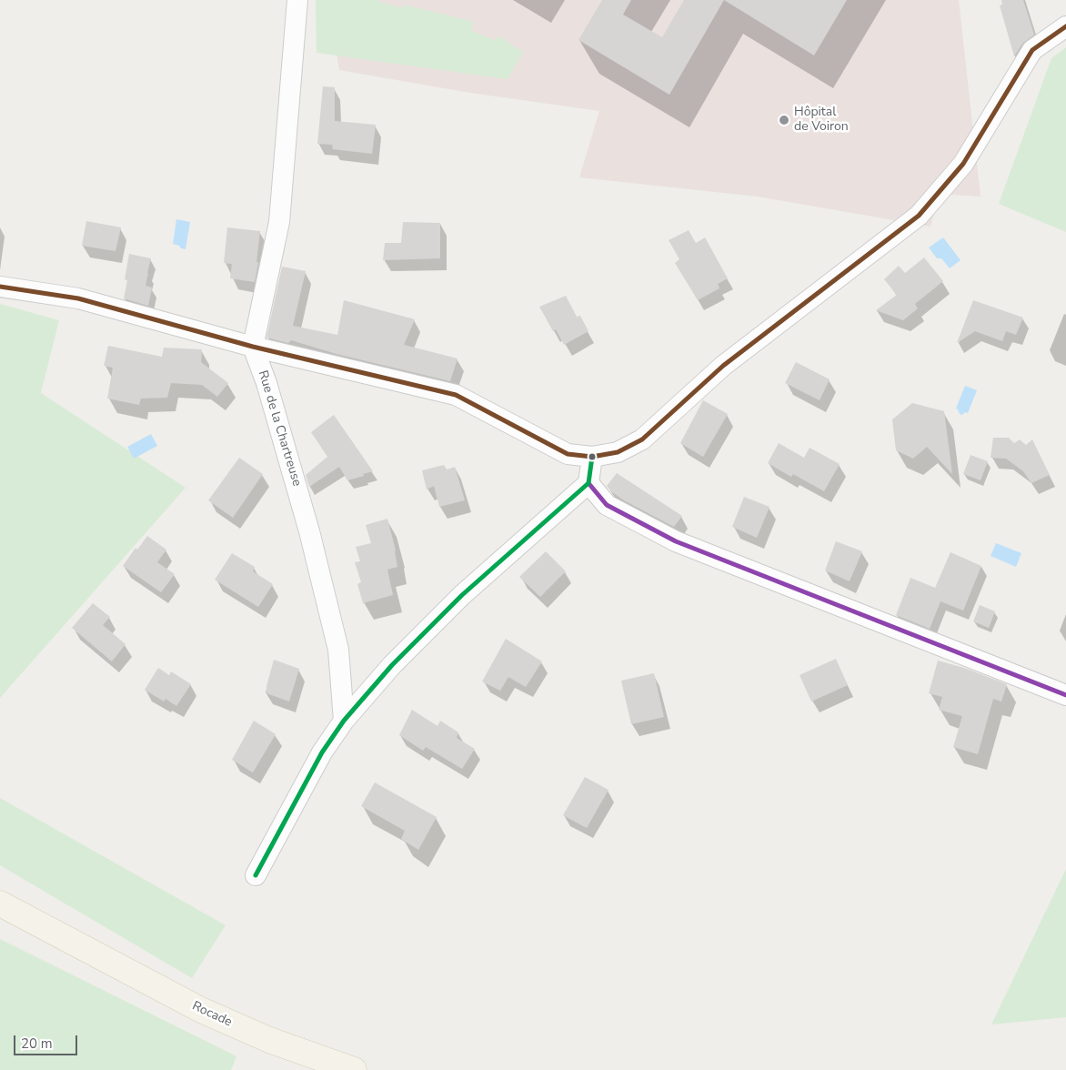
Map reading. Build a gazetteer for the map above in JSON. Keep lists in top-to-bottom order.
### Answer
{
  "streets": {
    "main road": ["Rocade"],
    "street": ["Rue de la Chartreuse"]
  },
  "places": ["Hôpital de Voiron"],
  "scale_bar": "20 m"
}
